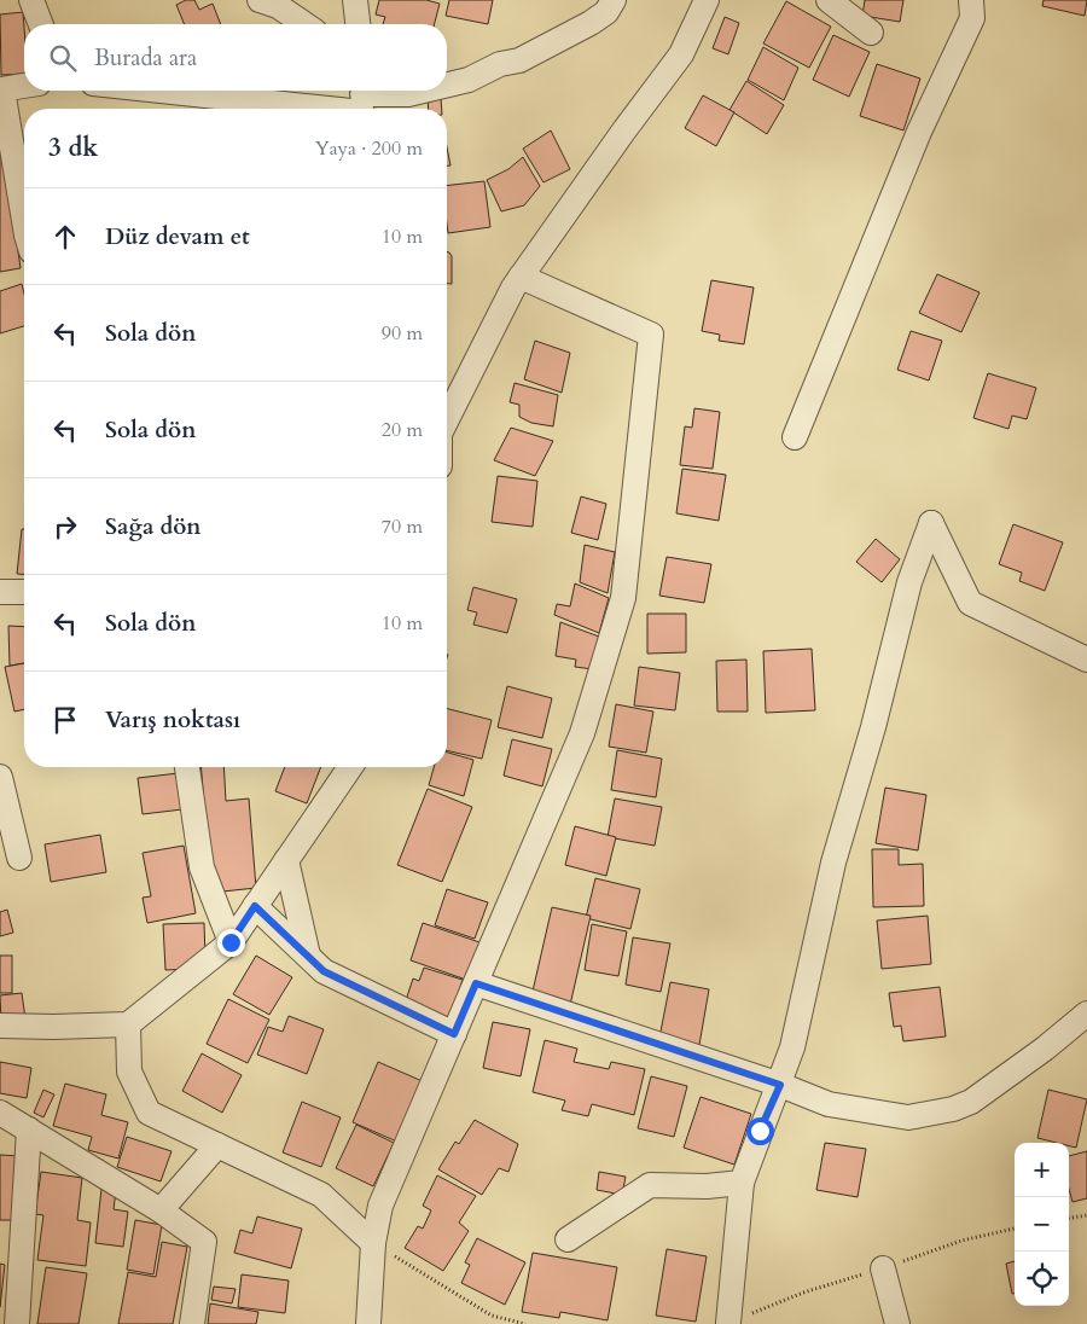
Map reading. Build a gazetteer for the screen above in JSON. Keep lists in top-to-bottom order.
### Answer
{
  "page": {
    "search": "Burada ara",
    "heading": ["3 dk", "Yaya · 200 m"],
    "list": [
      ["Düz devam et", "10 m"],
      ["Sola dön", "90 m"],
      ["Sola dön", "20 m"],
      ["Sağa dön", "70 m"],
      ["Sola dön", "10 m"],
      "Varış noktası"
    ],
    "map_buttons": ["+", "−"]
  }
}
